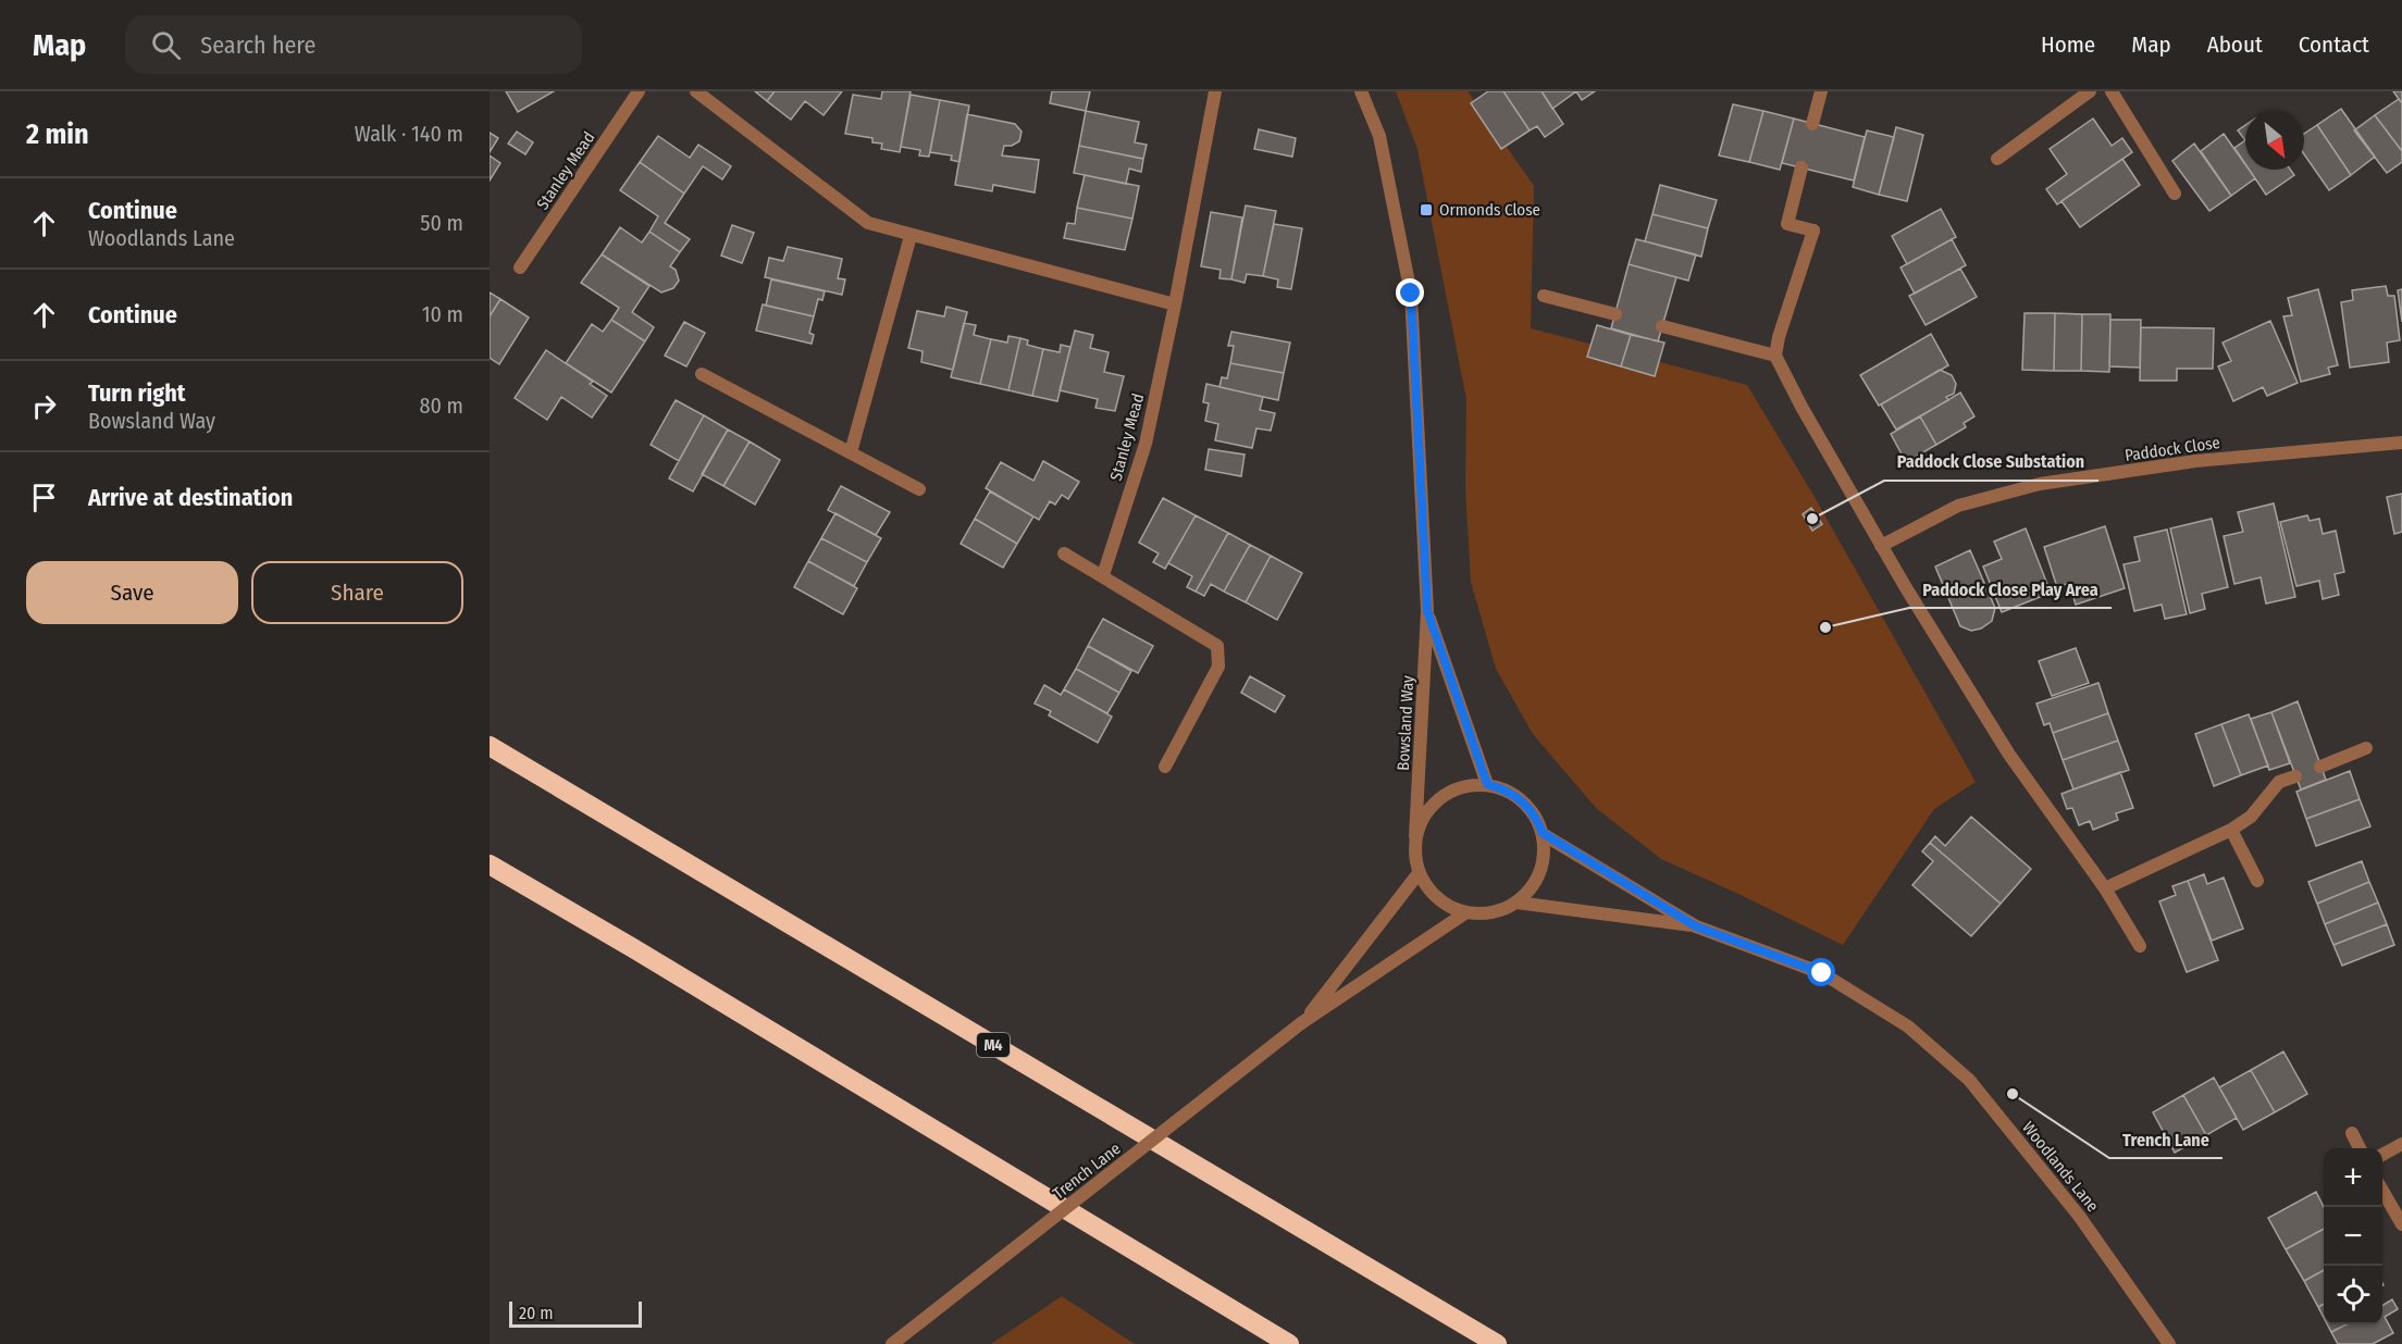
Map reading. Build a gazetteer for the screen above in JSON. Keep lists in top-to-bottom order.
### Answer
{
  "streets": {
    "highway": ["M4"],
    "street": [
      "Stanley Mead",
      "Paddock Close",
      "Bowsland Way",
      "Woodlands Lane",
      "Trench Lane"
    ]
  },
  "crossings": [
    ["Bowsland Way", "Woodlands Lane"],
    ["Bowsland Way", "Trench Lane"],
    ["Woodlands Lane", "Trench Lane"]
  ],
  "places": {
    "transit": ["Ormonds Close"],
    "other": ["Paddock Close Substation", "Paddock Close Play Area", "Trench Lane"]
  },
  "scale_bar": "20 m",
  "north": "bottom right",
  "page": {
    "header": "Map",
    "search": "Search here",
    "nav": [
      "Home",
      "Map",
      "About",
      "Contact"
    ],
    "heading": ["2 min", "Walk · 140 m"],
    "list": [
      ["Continue", "Woodlands Lane", "50 m"],
      ["Continue", "10 m"],
      ["Turn right", "Bowsland Way", "80 m"],
      "Arrive at destination"
    ],
    "buttons": ["Save", "Share"],
    "map_buttons": ["+", "−"],
    "scale": "20 m"
  }
}
